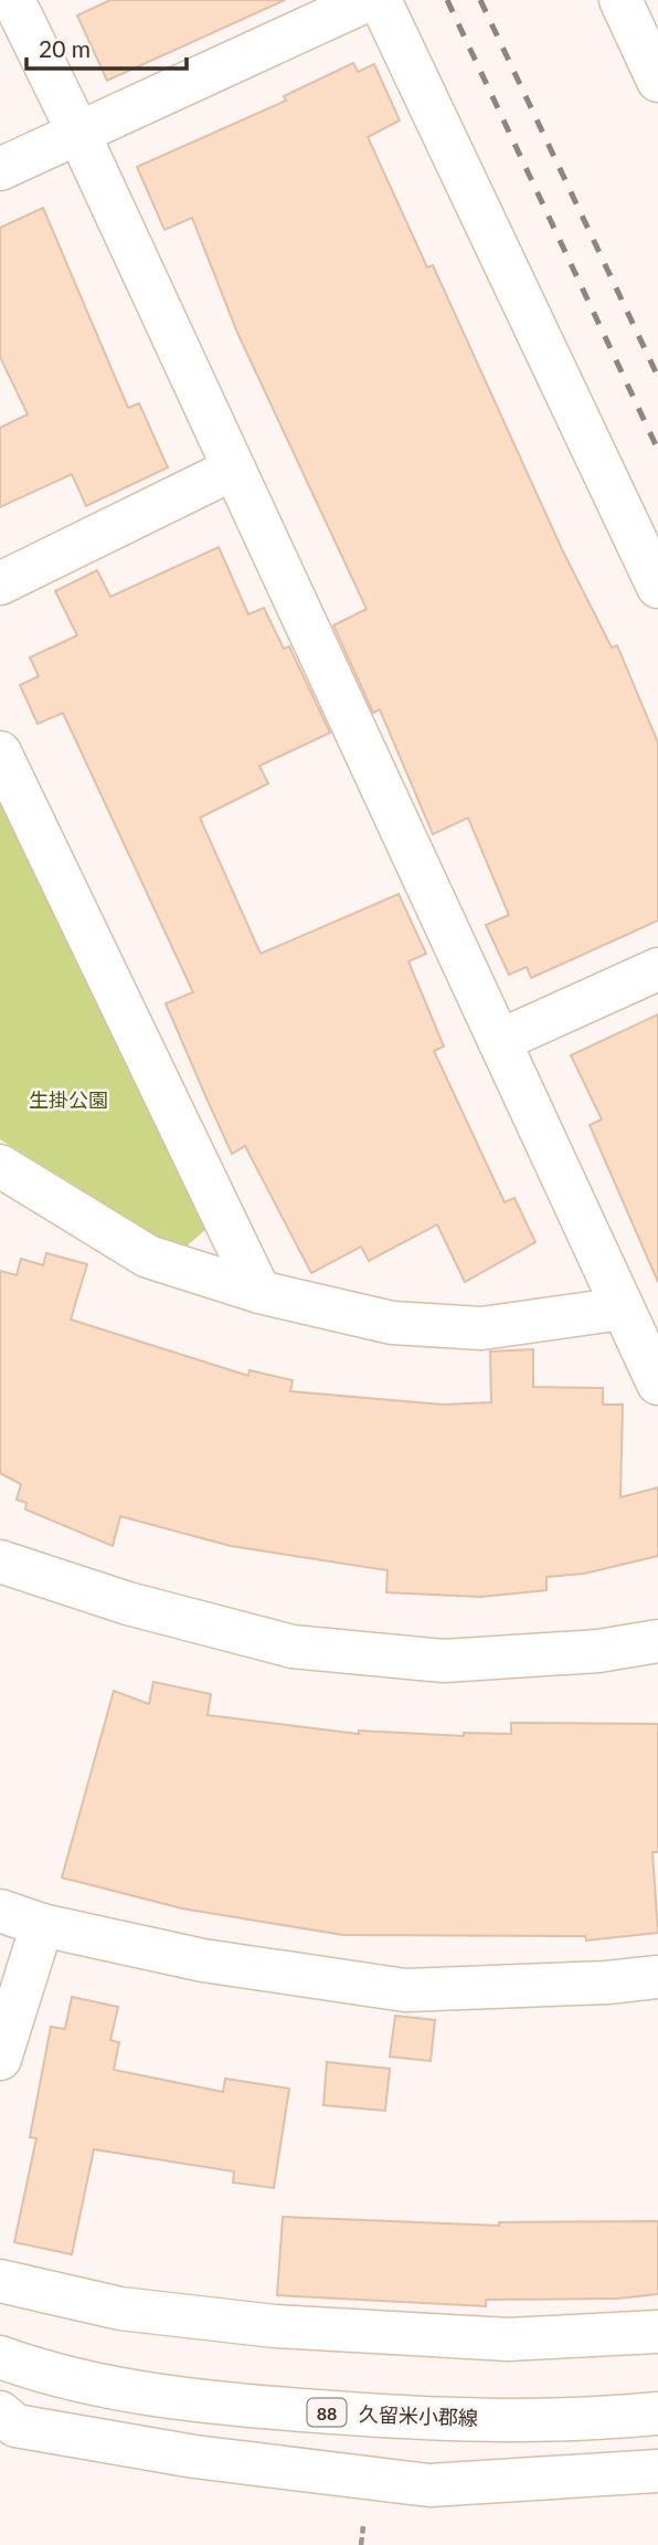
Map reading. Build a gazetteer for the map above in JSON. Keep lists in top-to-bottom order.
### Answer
{
  "streets": {
    "street": ["88", "久留米小郡線"]
  },
  "parks": ["生掛公園"],
  "scale_bar": "20 m"
}
